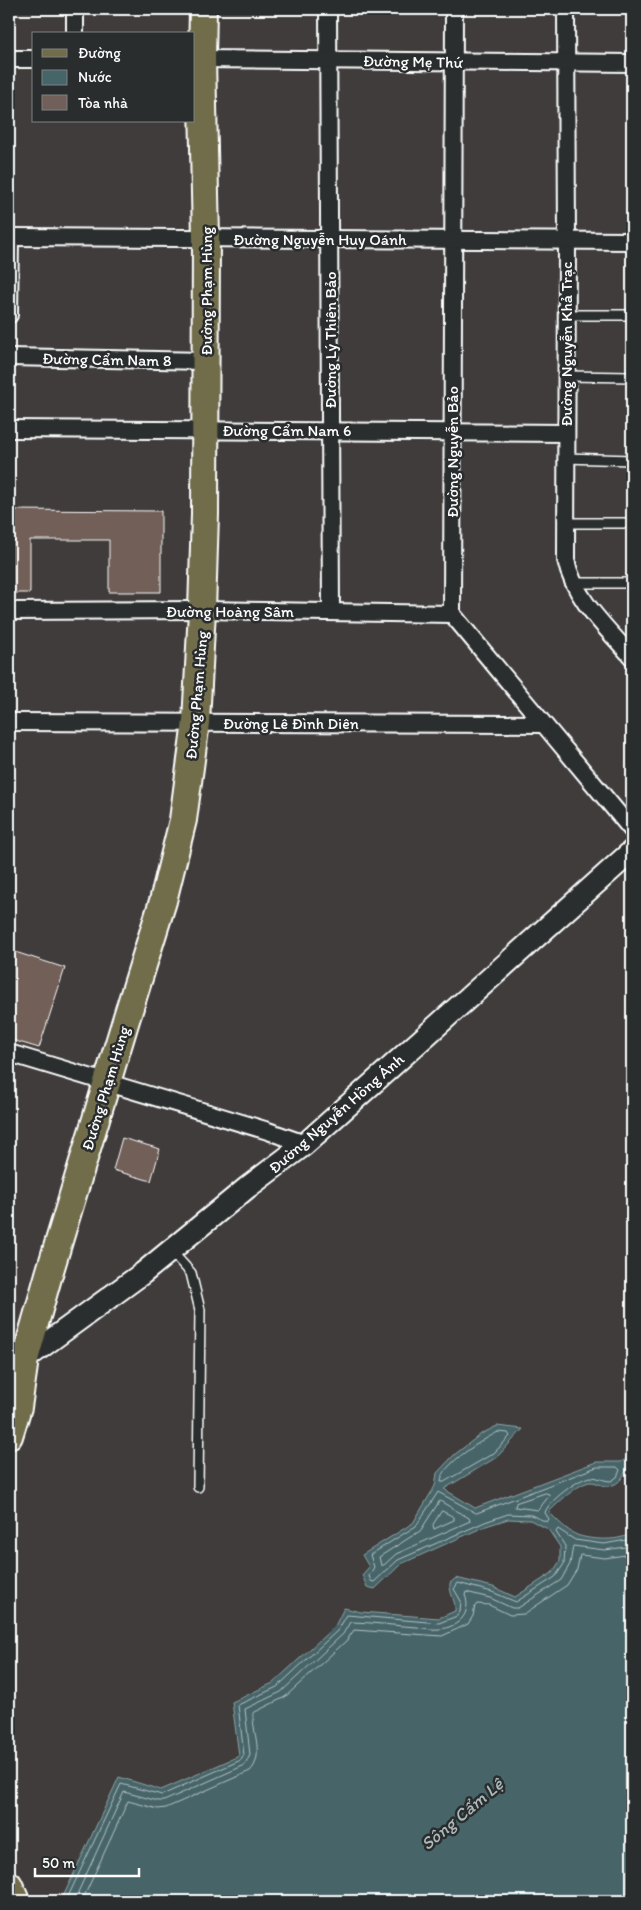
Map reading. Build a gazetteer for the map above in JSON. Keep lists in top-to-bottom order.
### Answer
{
  "streets": {
    "main road": ["Đường Phạm Hùng"],
    "street": [
      "Đường Mẹ Thứ",
      "Đường Nguyễn Huy Oánh",
      "Đường Lý Thiên Bảo",
      "Đường Nguyễn Khả Trạc",
      "Đường Cẩm Nam 8",
      "Đường Cẩm Nam 6",
      "Đường Nguyễn Bảo",
      "Đường Hoàng Sâm",
      "Đường Lê Đình Diên",
      "Đường Nguyễn Hồng Ánh"
    ]
  },
  "crossings": [
    ["Đường Mẹ Thứ", "Đường Phạm Hùng"],
    ["Đường Mẹ Thứ", "Đường Lý Thiên Bảo"],
    ["Đường Mẹ Thứ", "Đường Nguyễn Khả Trạc"],
    ["Đường Mẹ Thứ", "Đường Nguyễn Bảo"],
    ["Đường Nguyễn Huy Oánh", "Đường Phạm Hùng"],
    ["Đường Nguyễn Huy Oánh", "Đường Lý Thiên Bảo"],
    ["Đường Nguyễn Huy Oánh", "Đường Nguyễn Khả Trạc"],
    ["Đường Nguyễn Huy Oánh", "Đường Nguyễn Bảo"],
    ["Đường Phạm Hùng", "Đường Cẩm Nam 8"],
    ["Đường Phạm Hùng", "Đường Cẩm Nam 6"],
    ["Đường Phạm Hùng", "Đường Hoàng Sâm"],
    ["Đường Phạm Hùng", "Đường Lê Đình Diên"],
    ["Đường Phạm Hùng", "Đường Nguyễn Hồng Ánh"],
    ["Đường Lý Thiên Bảo", "Đường Cẩm Nam 6"],
    ["Đường Lý Thiên Bảo", "Đường Hoàng Sâm"],
    ["Đường Nguyễn Khả Trạc", "Đường Cẩm Nam 6"],
    ["Đường Cẩm Nam 6", "Đường Nguyễn Bảo"],
    ["Đường Nguyễn Bảo", "Đường Hoàng Sâm"]
  ],
  "water": ["Sông Cẩm Lệ"],
  "legend": ["Đường", "Nước", "Tòa nhà"],
  "scale_bar": "50 m"
}
